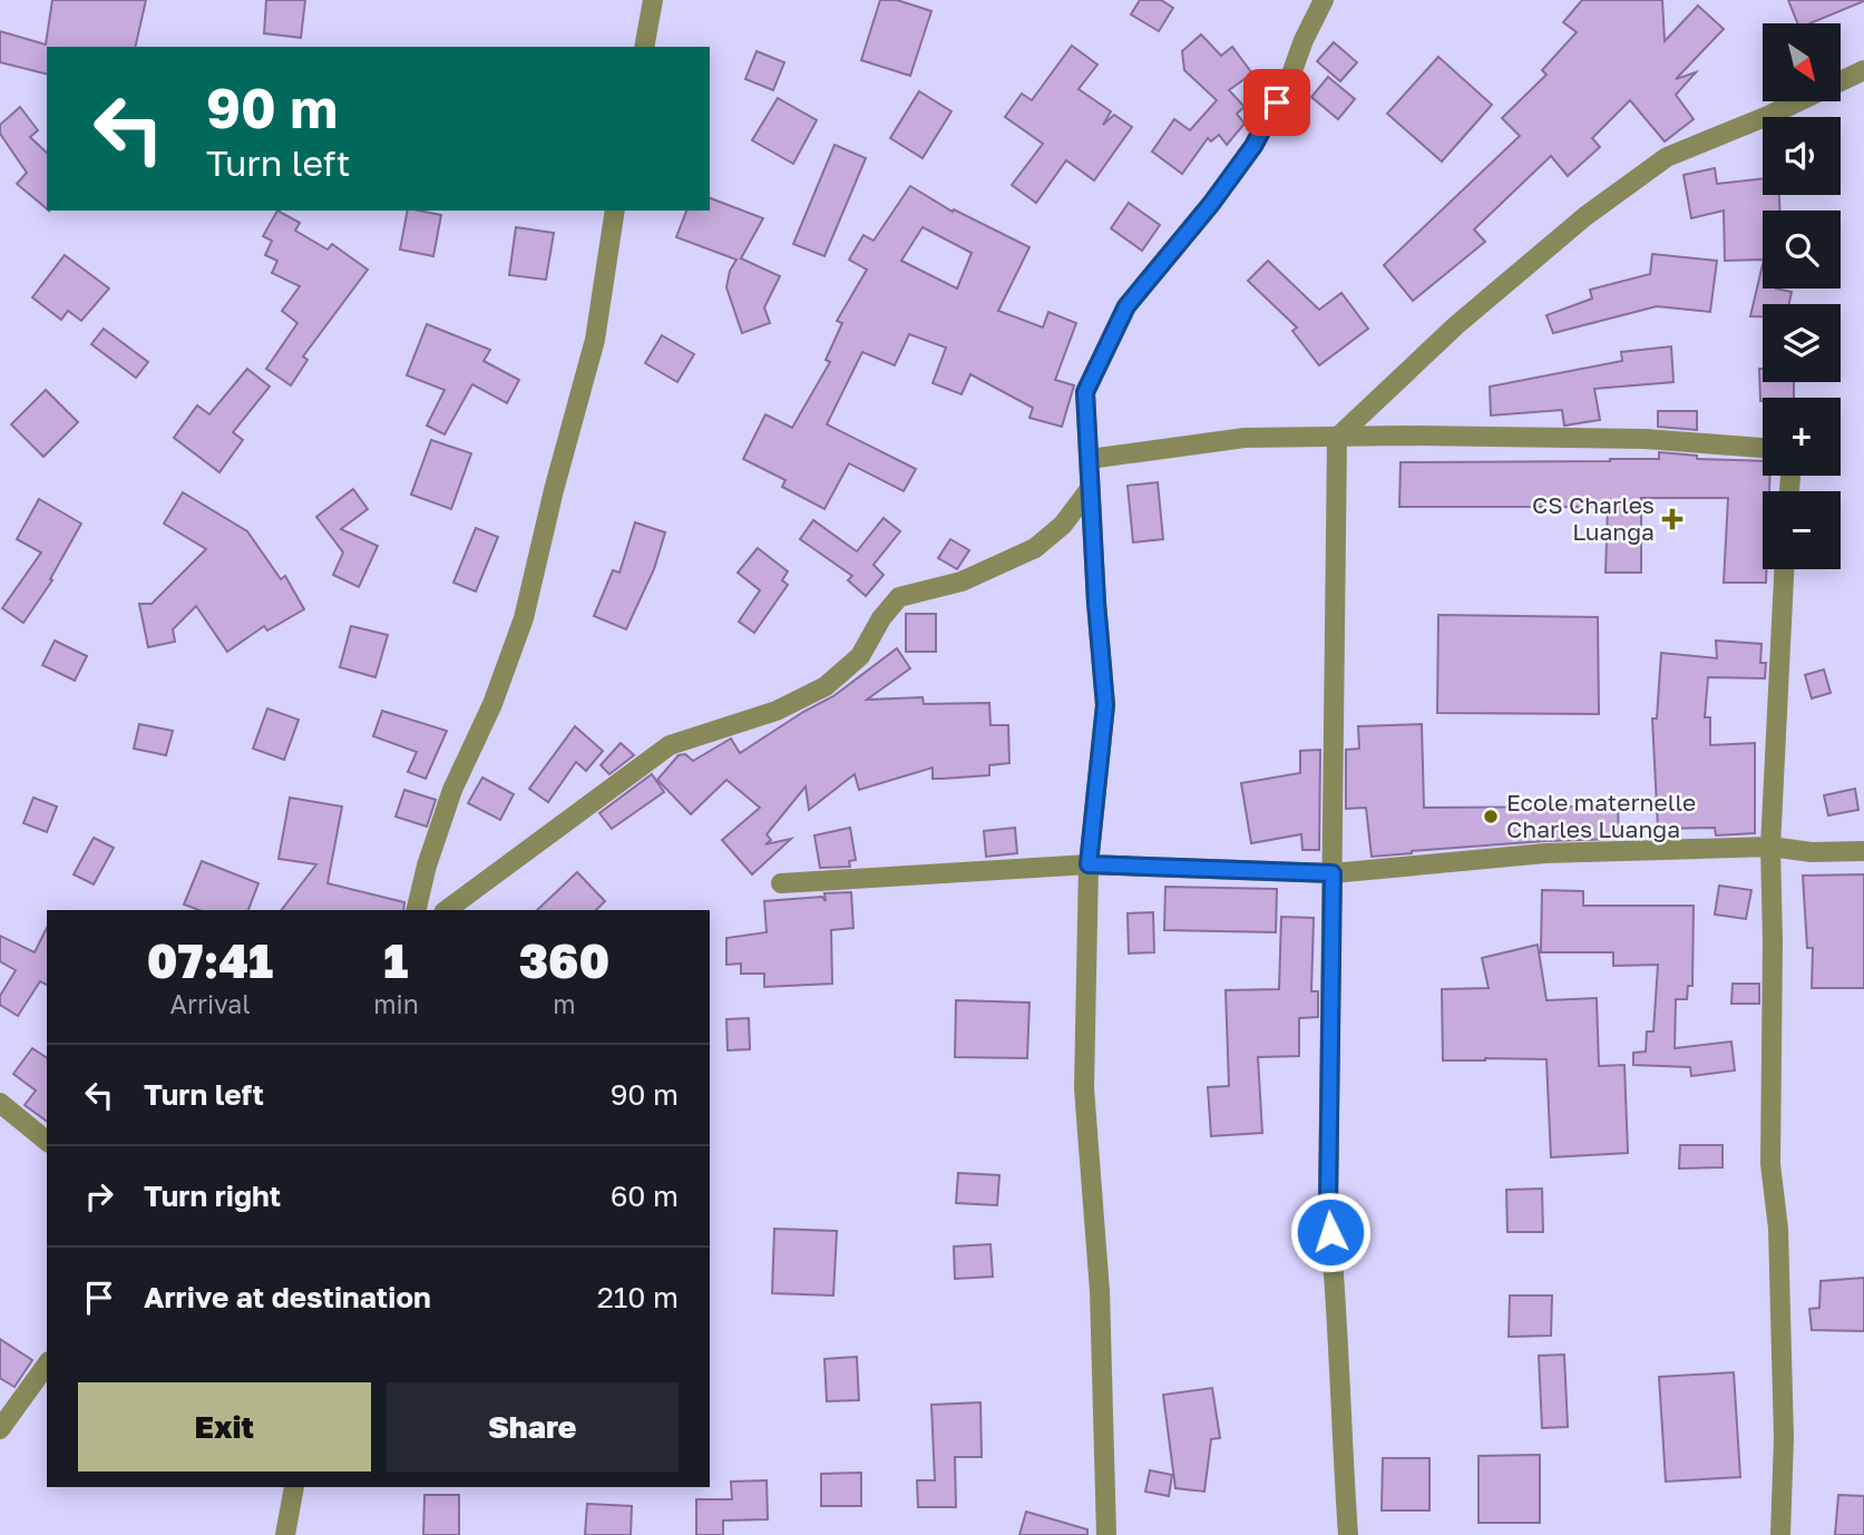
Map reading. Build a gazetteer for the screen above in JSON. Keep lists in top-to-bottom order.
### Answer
{
  "places": {
    "health": ["CS Charles Luanga"],
    "other": ["Ecole maternelle Charles Luanga"]
  },
  "north": "bottom right",
  "page": {
    "map_buttons": ["+", "−"],
    "turn": ["90 m", "Turn left"],
    "eta": [
      "07:41",
      "Arrival",
      "1",
      "min",
      "360",
      "m"
    ],
    "list": [
      {
        "name": "Turn left",
        "value": "90 m"
      },
      {
        "name": "Turn right",
        "value": "60 m"
      },
      {
        "name": "Arrive at destination",
        "value": "210 m"
      }
    ],
    "buttons": ["Exit", "Share"]
  }
}
